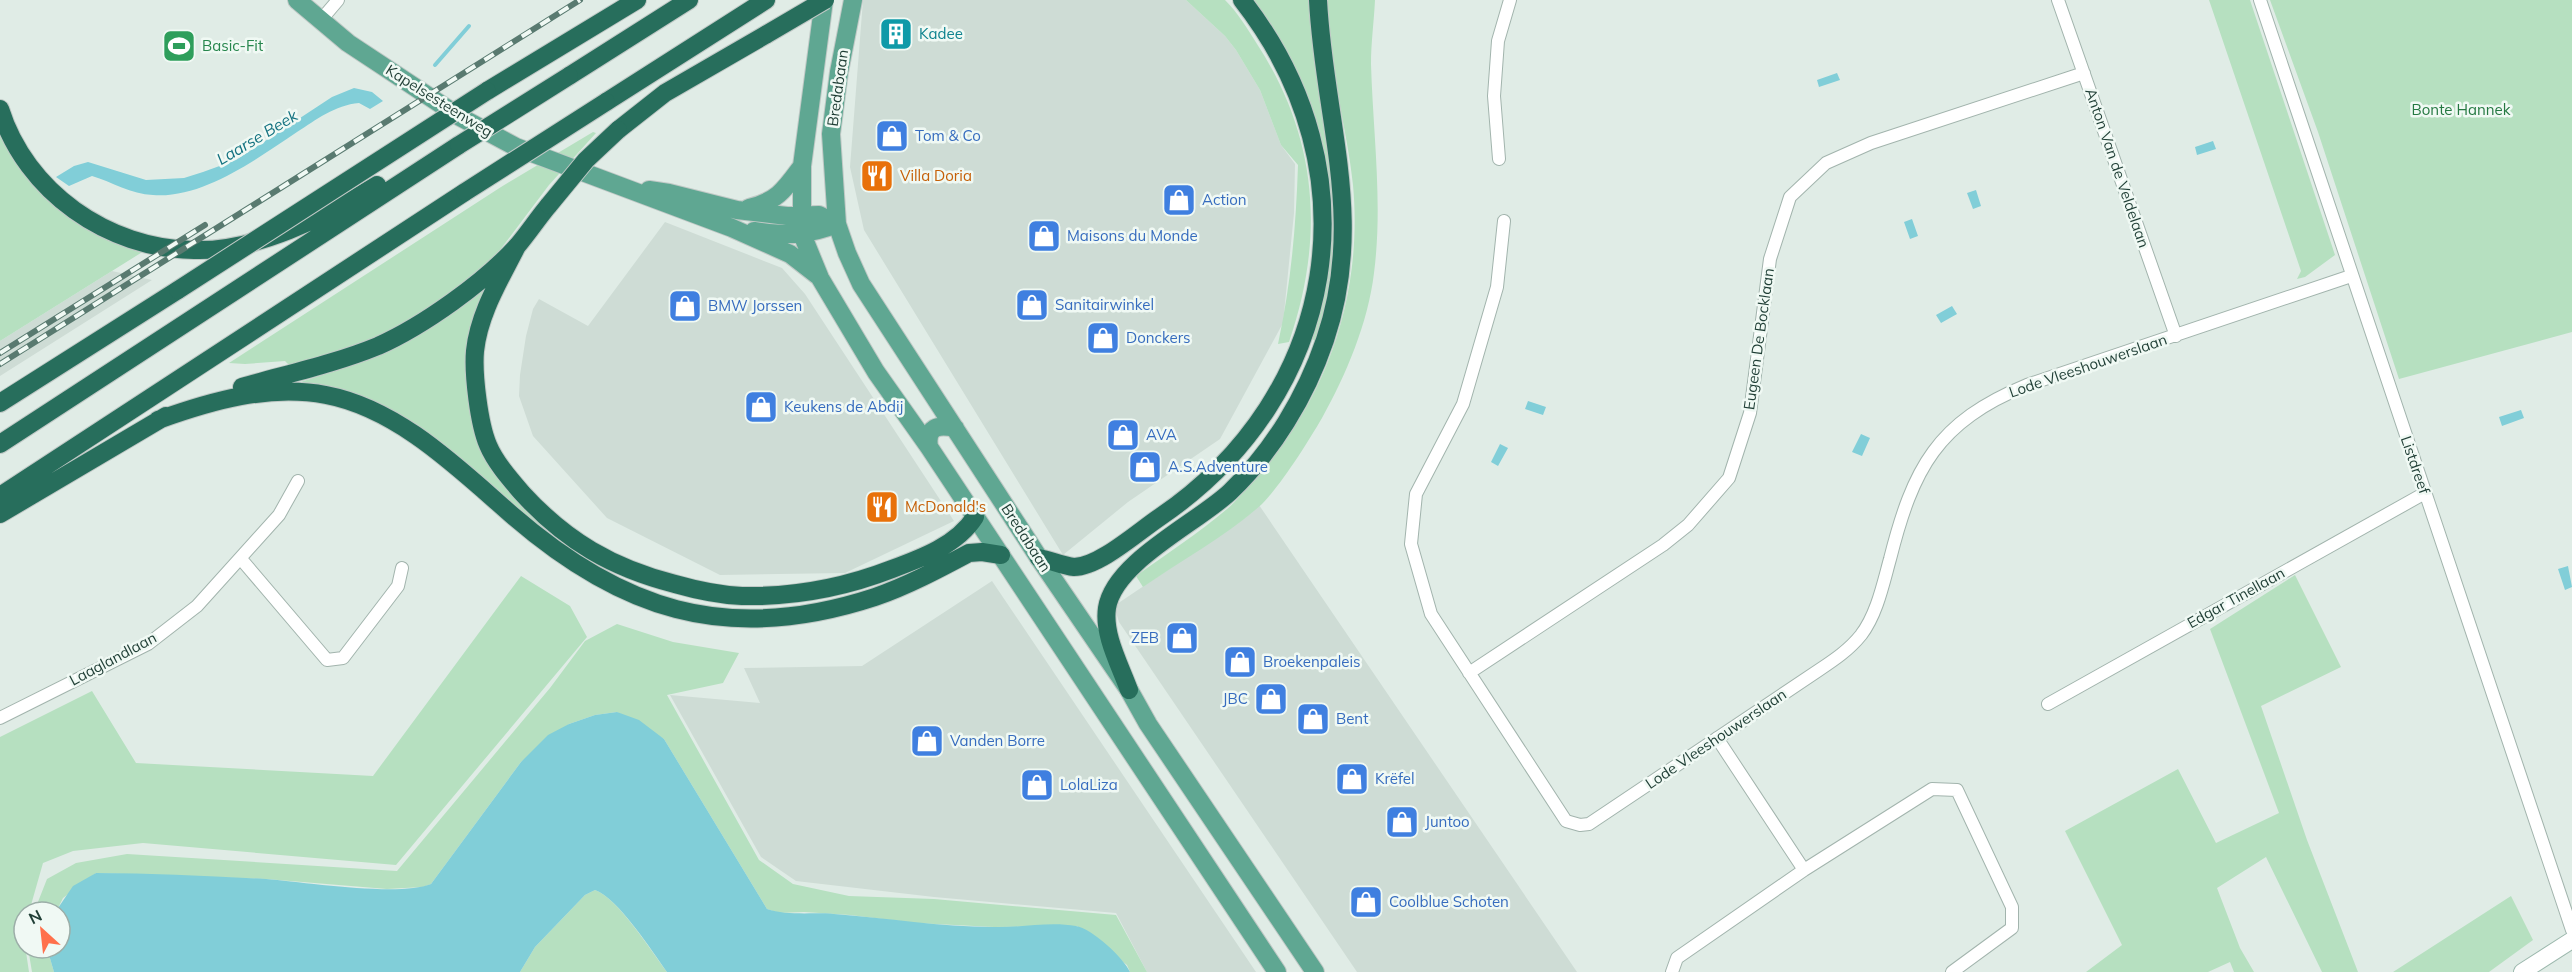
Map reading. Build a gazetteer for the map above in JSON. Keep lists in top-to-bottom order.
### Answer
{
  "streets": {
    "main road": ["Bredabaan", "Kapelsesteenweg"],
    "street": [
      "Anton Van de Veldelaan",
      "Eugeen De Bocklaan",
      "Lode Vleeshouwerslaan",
      "Listdreef",
      "Edgar Tinellaan",
      "Laaglandlaan"
    ]
  },
  "crossings": [
    ["Bredabaan", "Kapelsesteenweg"],
    ["Anton Van de Veldelaan", "Eugeen De Bocklaan"],
    ["Anton Van de Veldelaan", "Lode Vleeshouwerslaan"],
    ["Eugeen De Bocklaan", "Lode Vleeshouwerslaan"],
    ["Lode Vleeshouwerslaan", "Listdreef"],
    ["Listdreef", "Edgar Tinellaan"]
  ],
  "water": ["Laarse Beek"],
  "parks": ["Bonte Hannek"],
  "places": {
    "building": ["Kadee"],
    "sports": ["Basic-Fit"],
    "shop": [
      "Tom & Co",
      "Action",
      "Maisons du Monde",
      "Sanitairwinkel",
      "BMW Jorssen",
      "Donckers",
      "Keukens de Abdij",
      "AVA",
      "A.S.Adventure",
      "ZEB",
      "Broekenpaleis",
      "JBC",
      "Bent",
      "Vanden Borre",
      "Krëfel",
      "LolaLiza",
      "Juntoo",
      "Coolblue Schoten"
    ],
    "restaurant": ["Villa Doria", "McDonald's"]
  },
  "north": "top left"
}
